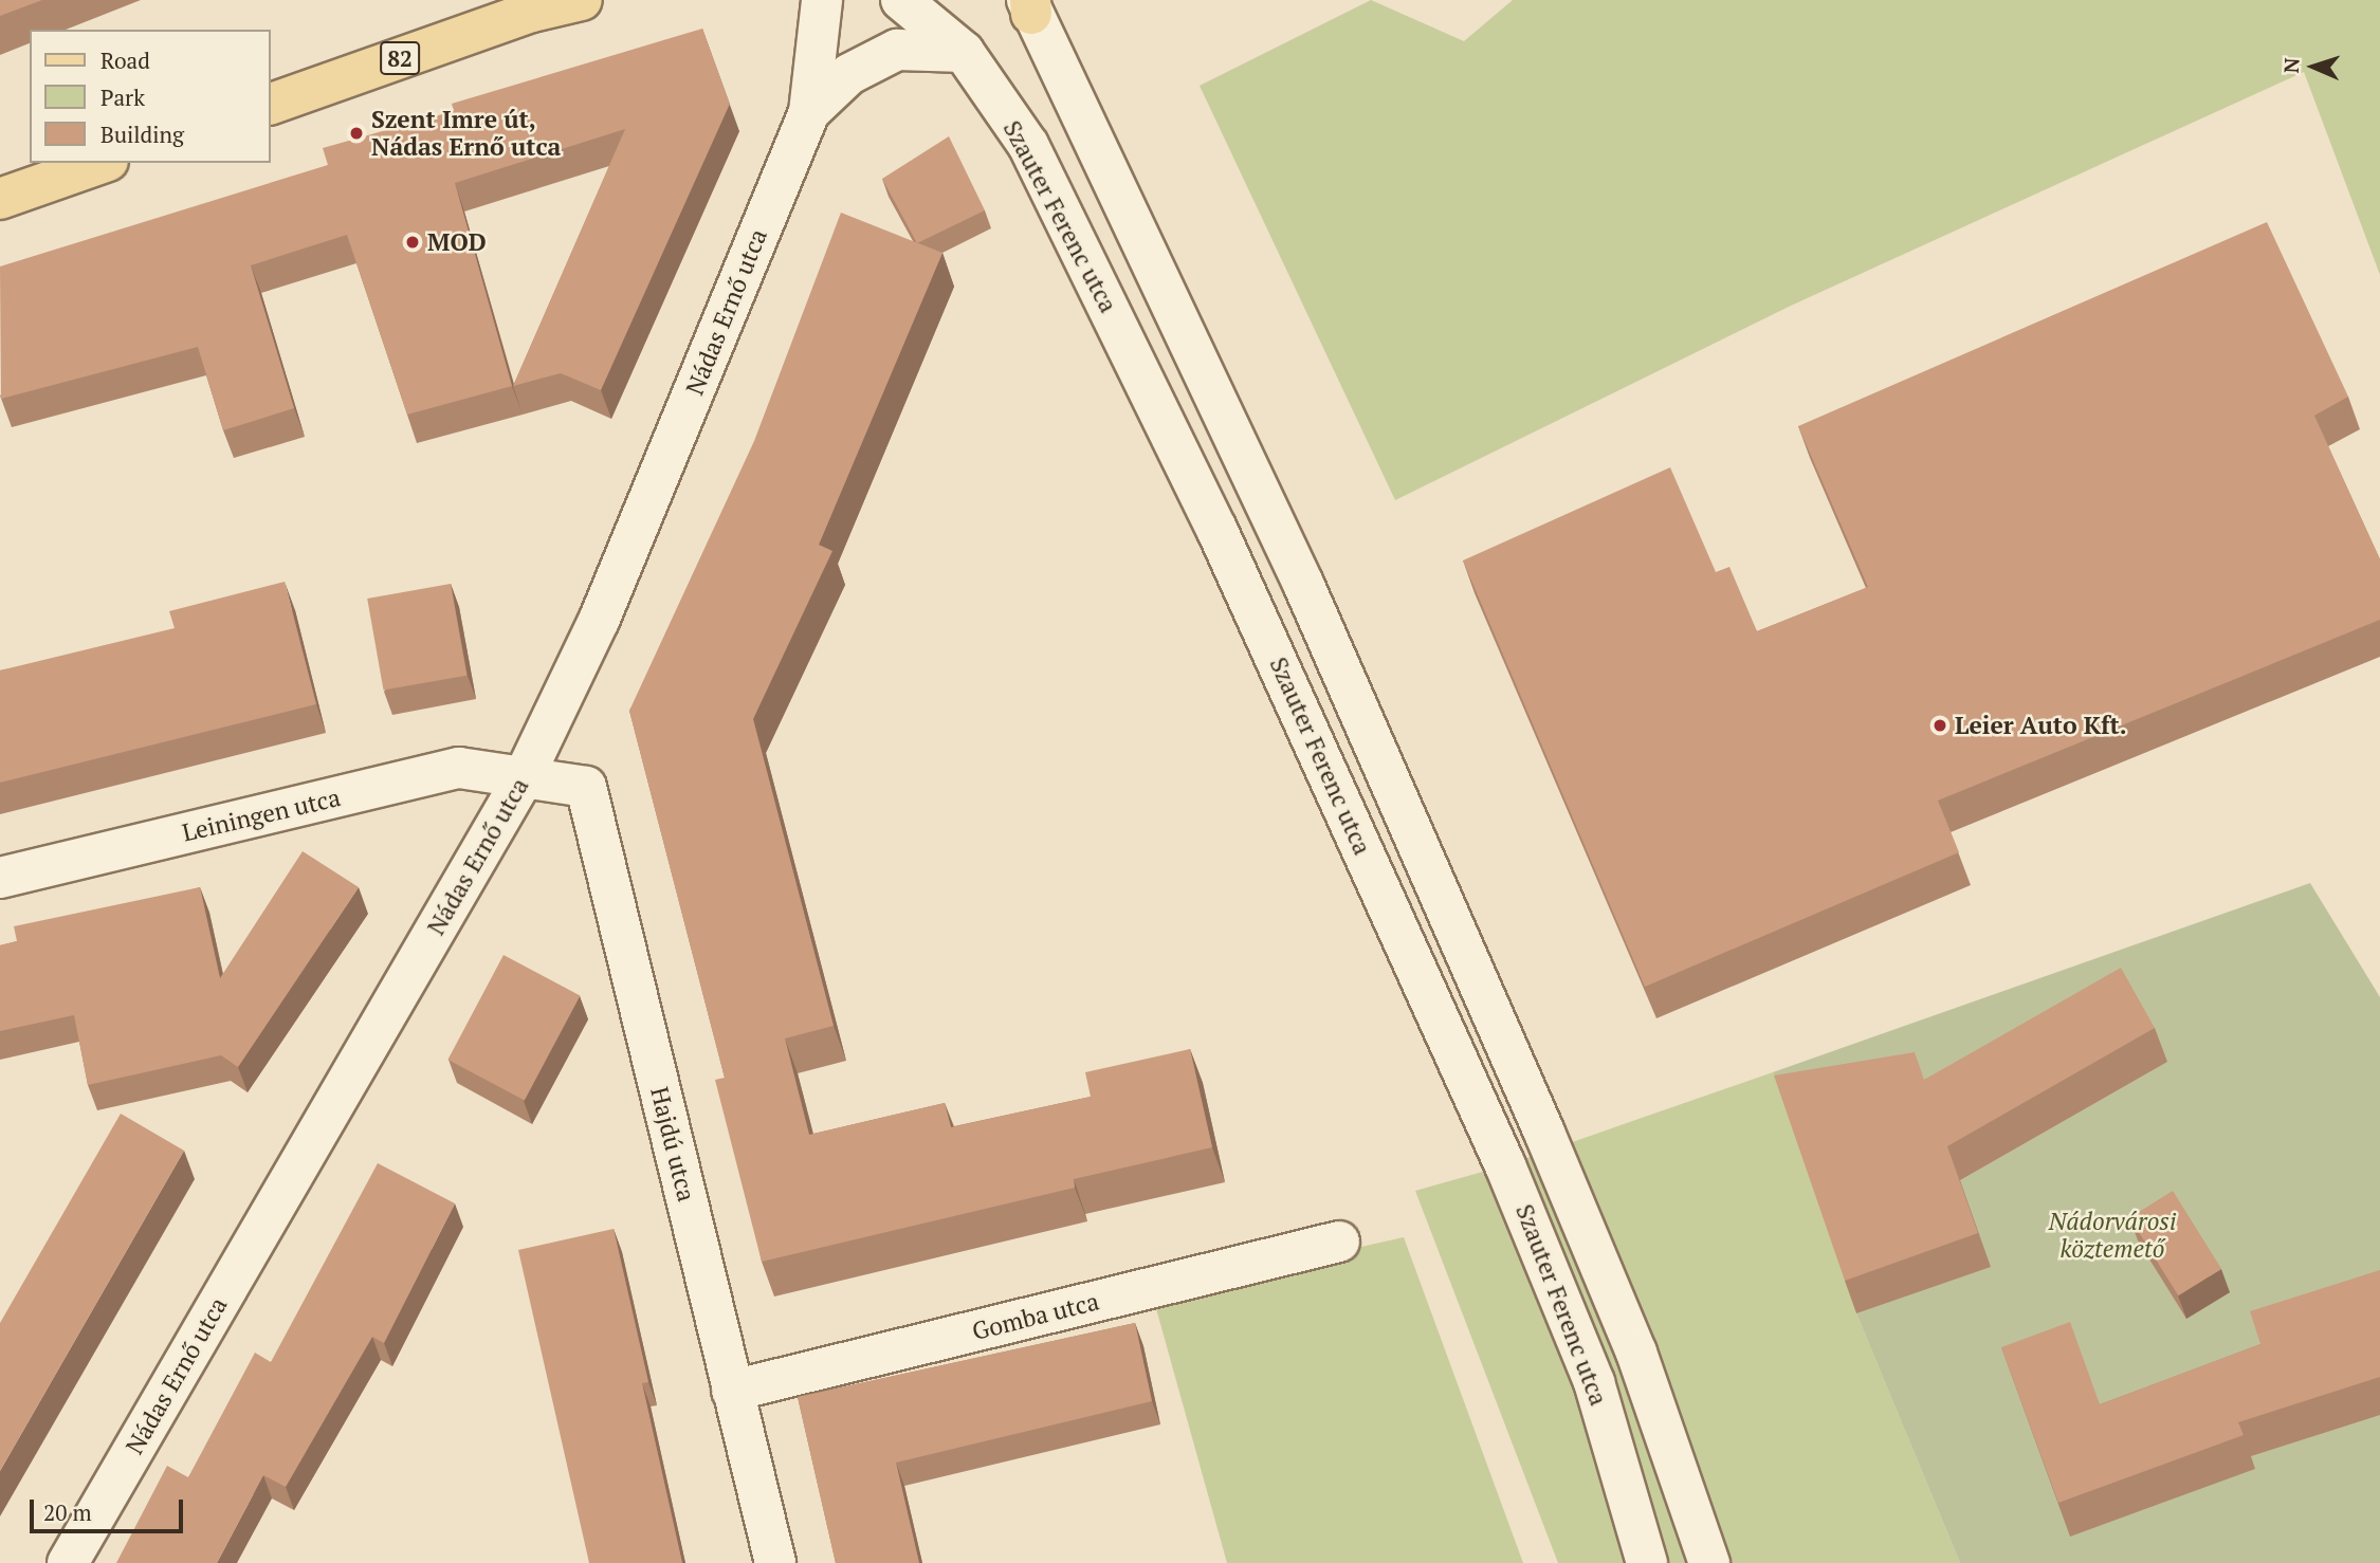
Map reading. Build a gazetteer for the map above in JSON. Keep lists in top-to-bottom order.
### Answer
{
  "streets": {
    "main road": ["82"],
    "street": [
      "Szauter Ferenc utca",
      "Nádas Ernő utca",
      "Leiningen utca",
      "Hajdú utca",
      "Gomba utca"
    ]
  },
  "crossings": [
    ["Szauter Ferenc utca", "Nádas Ernő utca"],
    ["Nádas Ernő utca", "Leiningen utca"],
    ["Nádas Ernő utca", "Hajdú utca"],
    ["Leiningen utca", "Hajdú utca"],
    ["Hajdú utca", "Gomba utca"]
  ],
  "parks": ["Nádorvárosi köztemető"],
  "places": ["Szent Imre út, Nádas Ernő utca", "MOD", "Leier Auto Kft."],
  "legend": ["Road", "Park", "Building"],
  "scale_bar": "20 m",
  "north": "left"
}
